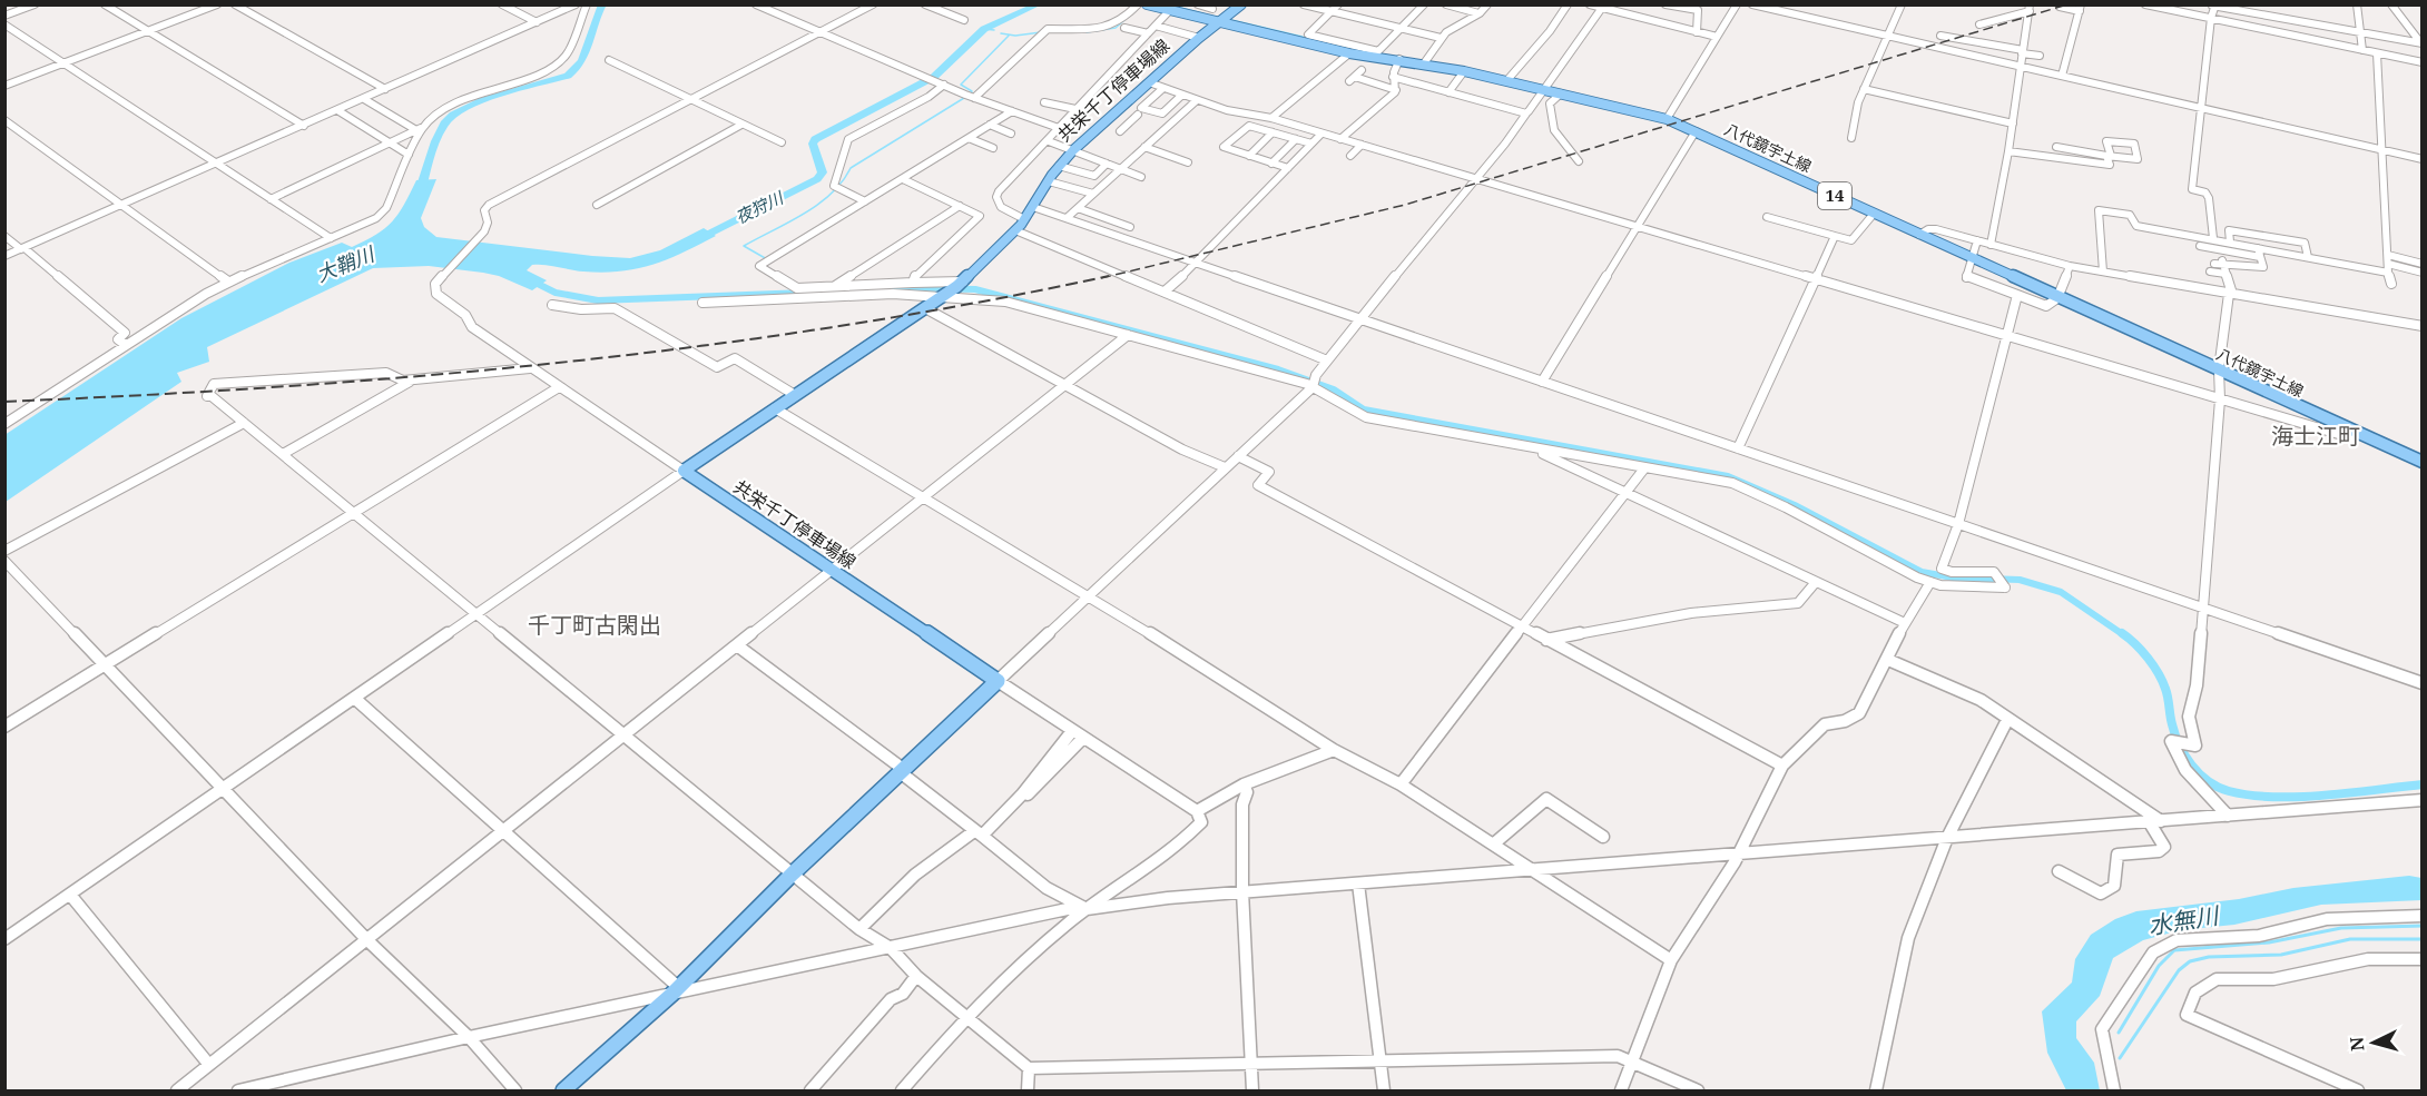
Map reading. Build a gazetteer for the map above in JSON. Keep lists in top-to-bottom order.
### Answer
{
  "streets": {
    "main road": ["共栄千丁停車場線", "八代鏡宇土線", "14"]
  },
  "crossings": [
    ["共栄千丁停車場線", "八代鏡宇土線"],
    ["共栄千丁停車場線", "14"],
    ["八代鏡宇土線", "14"]
  ],
  "districts": ["海士江町", "千丁町古閑出"],
  "water": ["夜狩川", "大鞘川", "水無川"],
  "north": "left"
}
